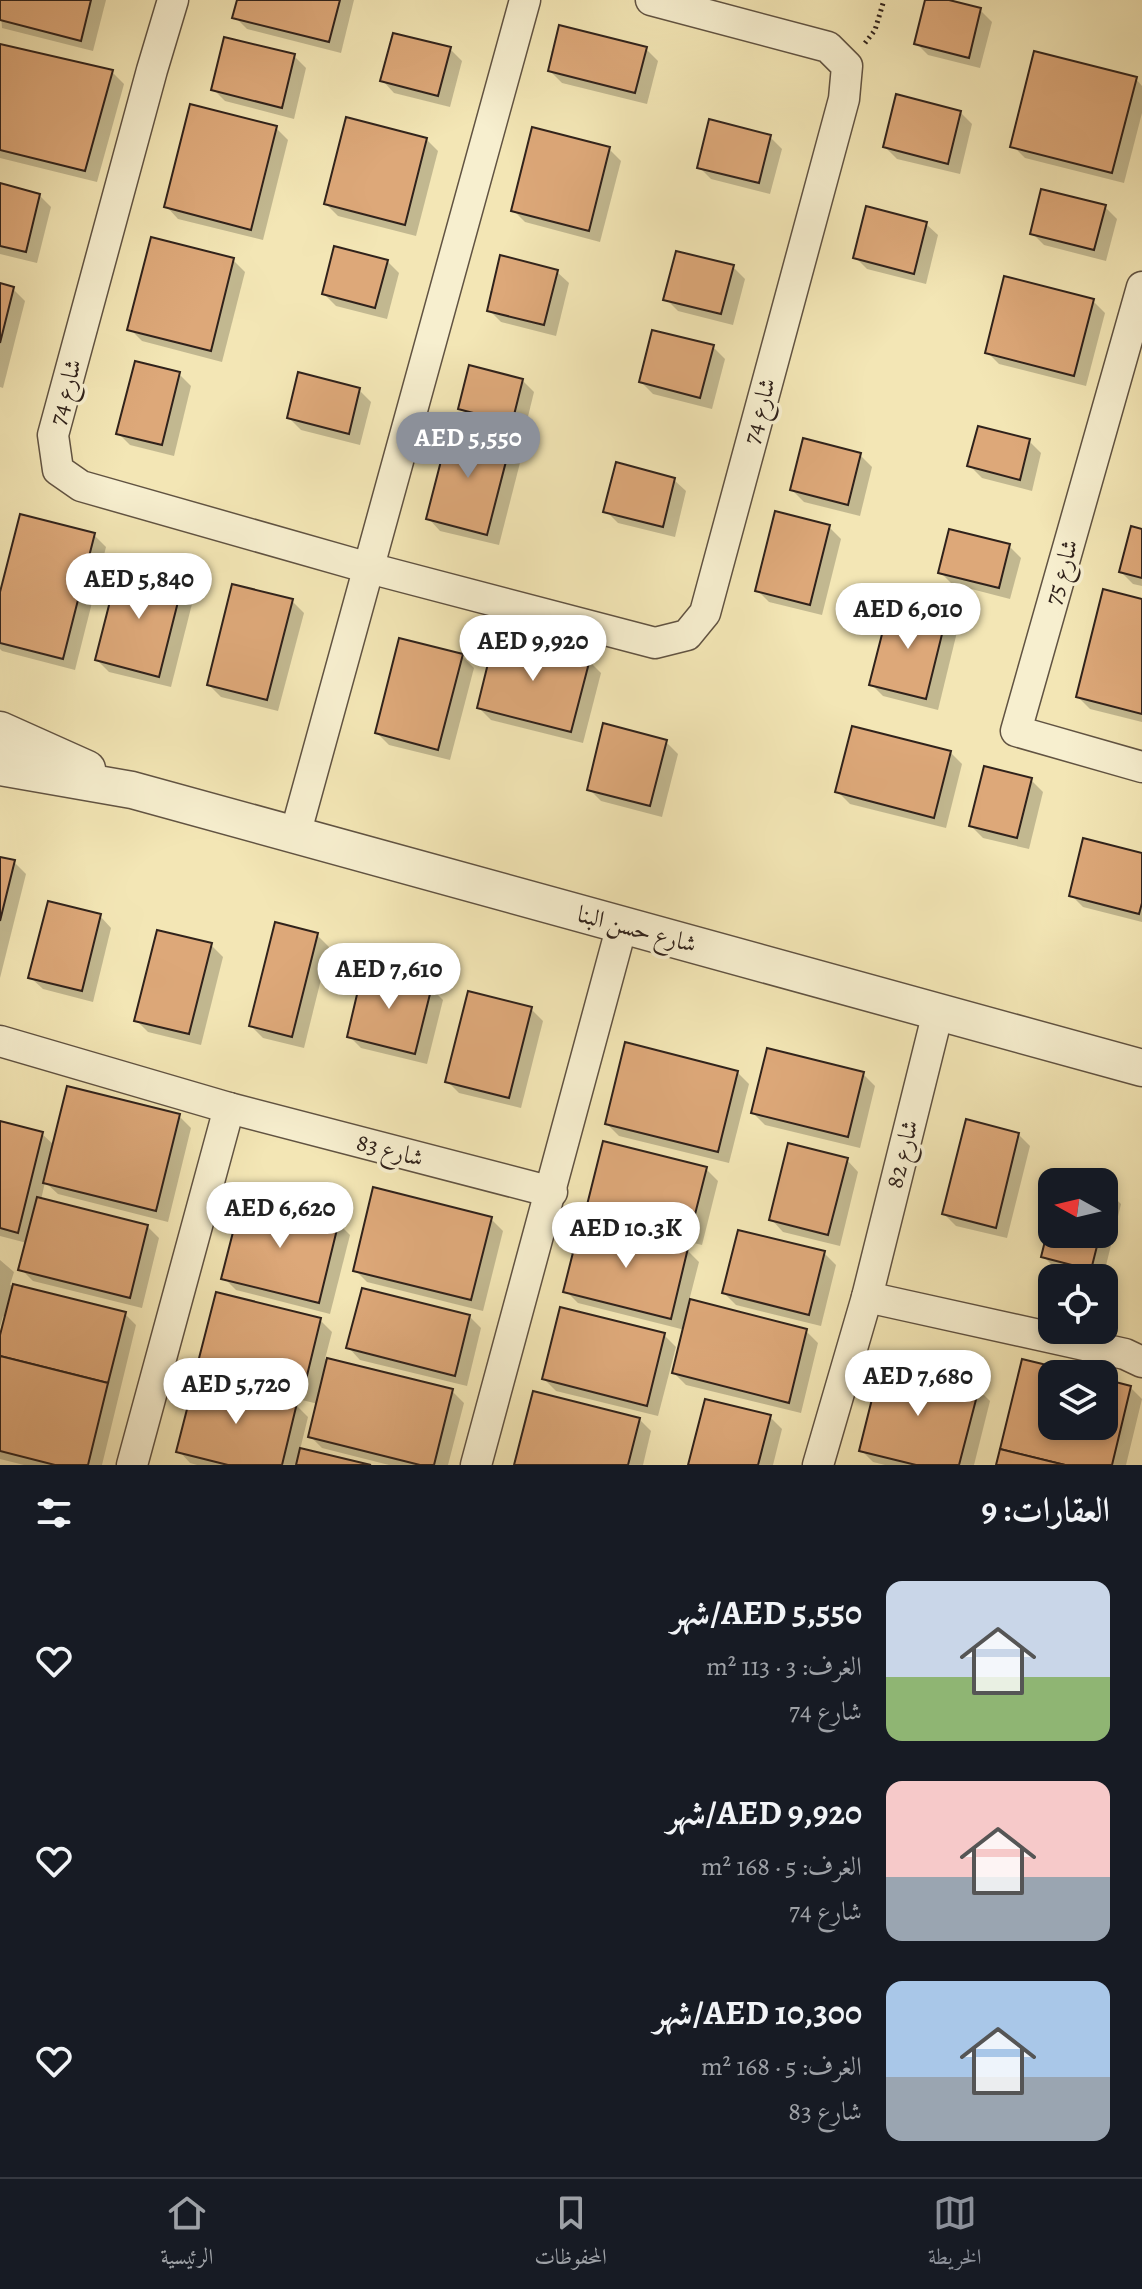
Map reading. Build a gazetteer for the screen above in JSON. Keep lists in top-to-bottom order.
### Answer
{
  "streets": {
    "street": [
      "شارع 74",
      "شارع 75",
      "شارع حسن البنا",
      "شارع 83",
      "شارع 82"
    ]
  },
  "crossings": [
    ["شارع حسن البنا", "شارع 82"]
  ],
  "north": "left",
  "page": {
    "price": [
      "AED 5,550",
      "AED 5,840",
      "AED 6,010",
      "AED 9,920",
      "AED 7,610",
      "AED 6,620",
      "AED 10.3K",
      "AED 7,680",
      "AED 5,720"
    ],
    "heading": "العقارات: 9",
    "list": [
      {
        "name": "AED 5,550/شهر",
        "note": "الغرف: 3 · 113 m² · شارع 74"
      },
      {
        "name": "AED 9,920/شهر",
        "note": "الغرف: 5 · 168 m² · شارع 74"
      },
      {
        "name": "AED 10,300/شهر",
        "note": "الغرف: 5 · 168 m² · شارع 83"
      }
    ],
    "tabs": ["الخريطة", "المحفوظات", "الرئيسية"]
  }
}
